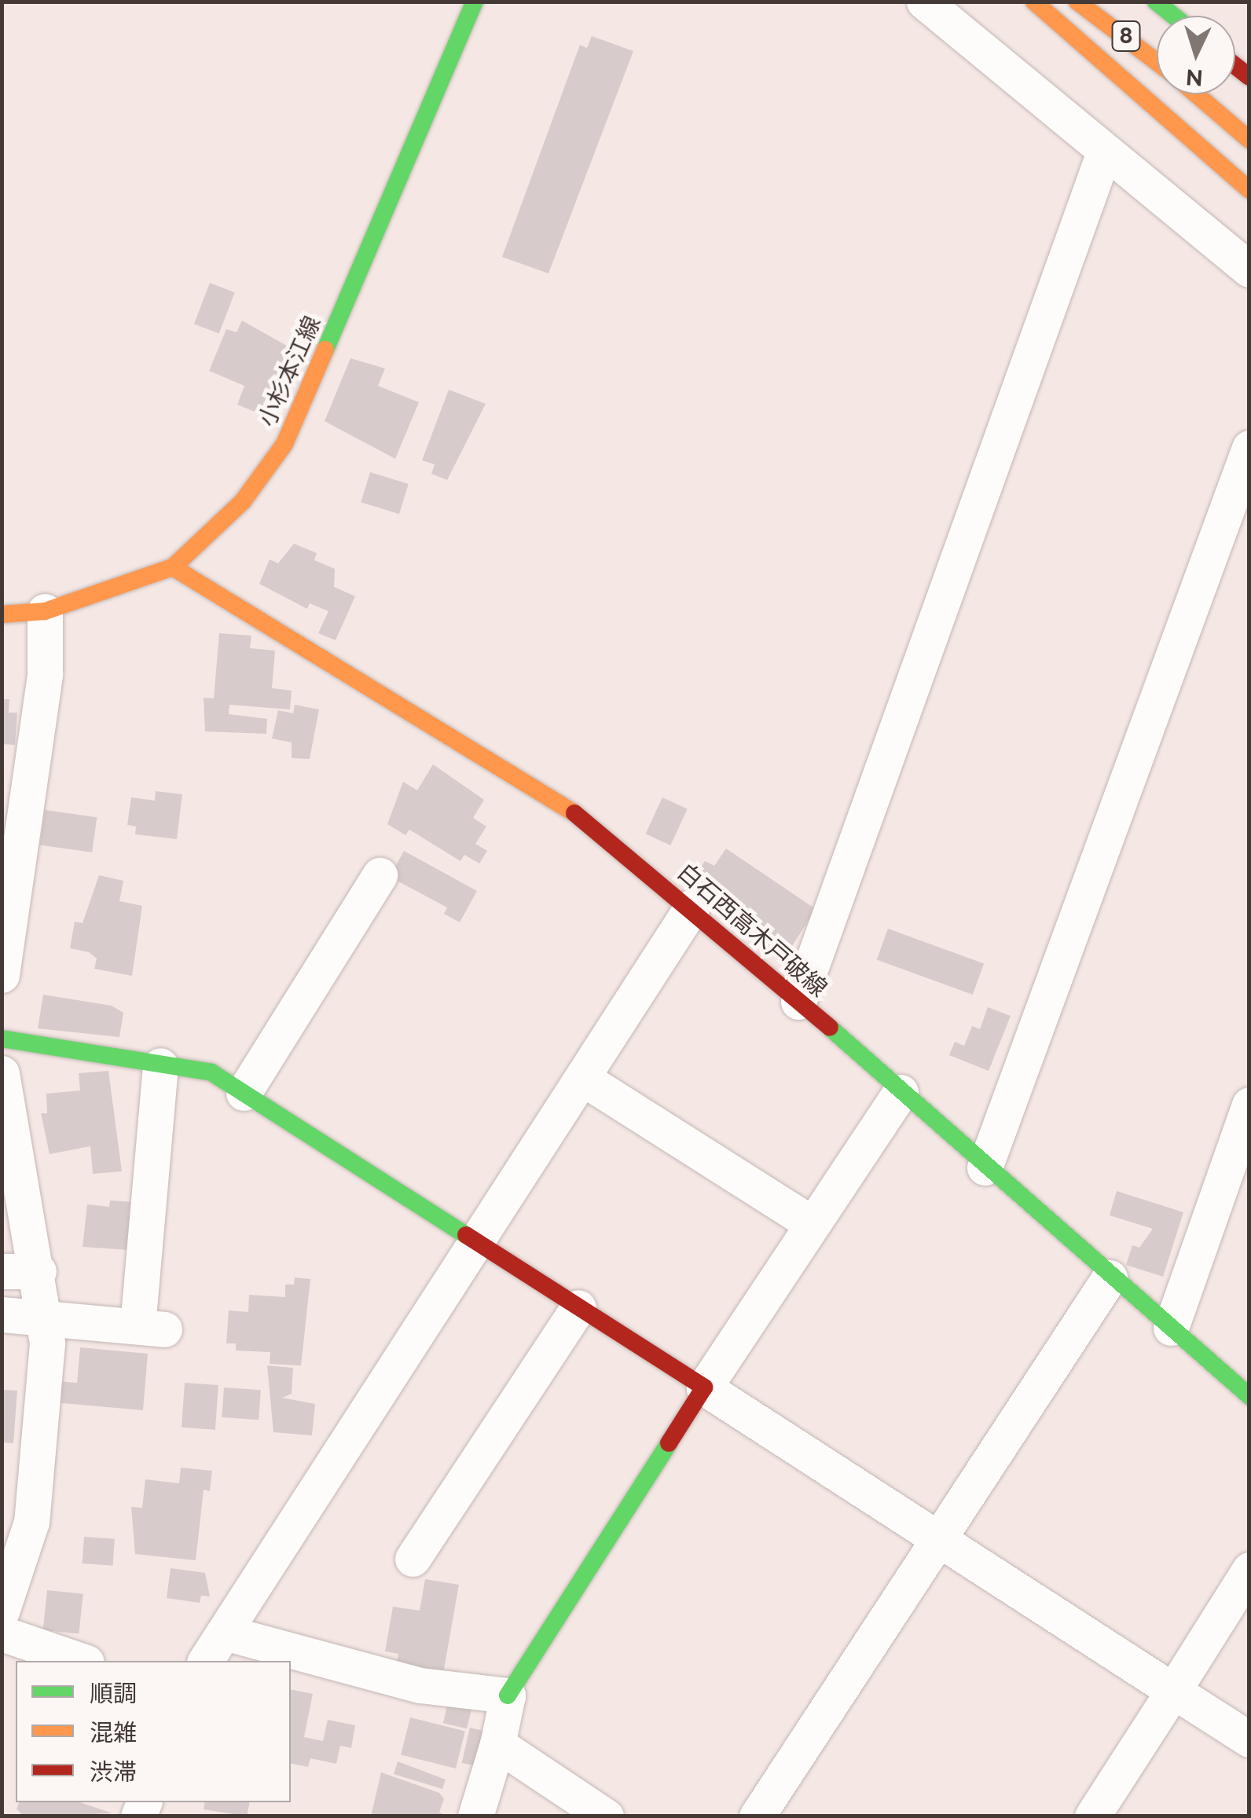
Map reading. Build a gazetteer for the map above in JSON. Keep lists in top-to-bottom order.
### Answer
{
  "streets": {
    "main road": ["8", "小杉本江線", "白石西高木戸破線"]
  },
  "crossings": [
    ["小杉本江線", "白石西高木戸破線"]
  ],
  "legend": ["順調", "混雑", "渋滞"],
  "north": "bottom"
}
